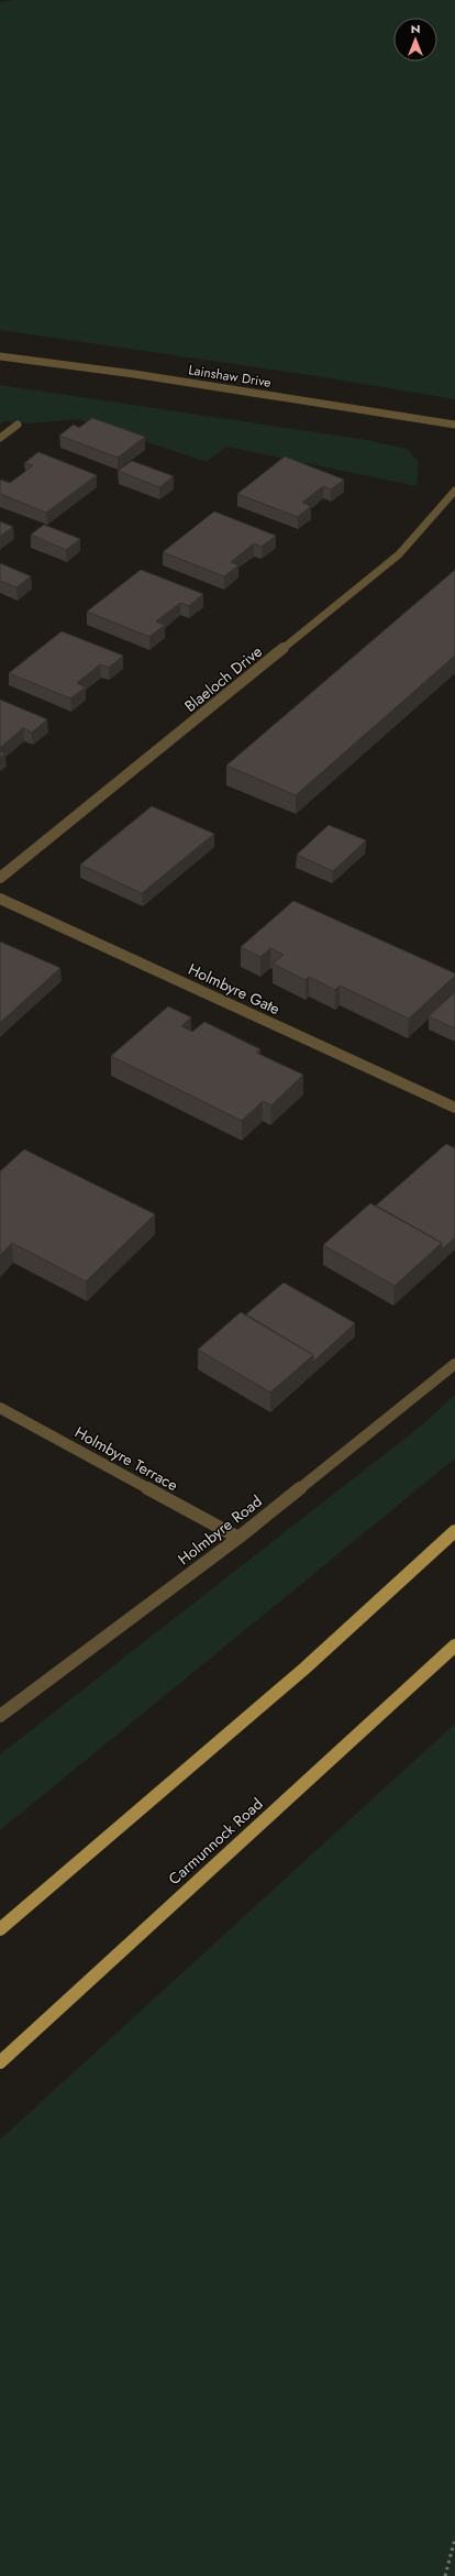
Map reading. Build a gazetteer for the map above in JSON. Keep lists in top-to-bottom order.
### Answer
{
  "streets": {
    "main road": ["Carmunnock Road"],
    "street": [
      "Lainshaw Drive",
      "Blaeloch Drive",
      "Holmbyre Gate",
      "Holmbyre Terrace",
      "Holmbyre Road"
    ]
  },
  "crossings": [
    ["Holmbyre Terrace", "Holmbyre Road"]
  ],
  "north": "top"
}
